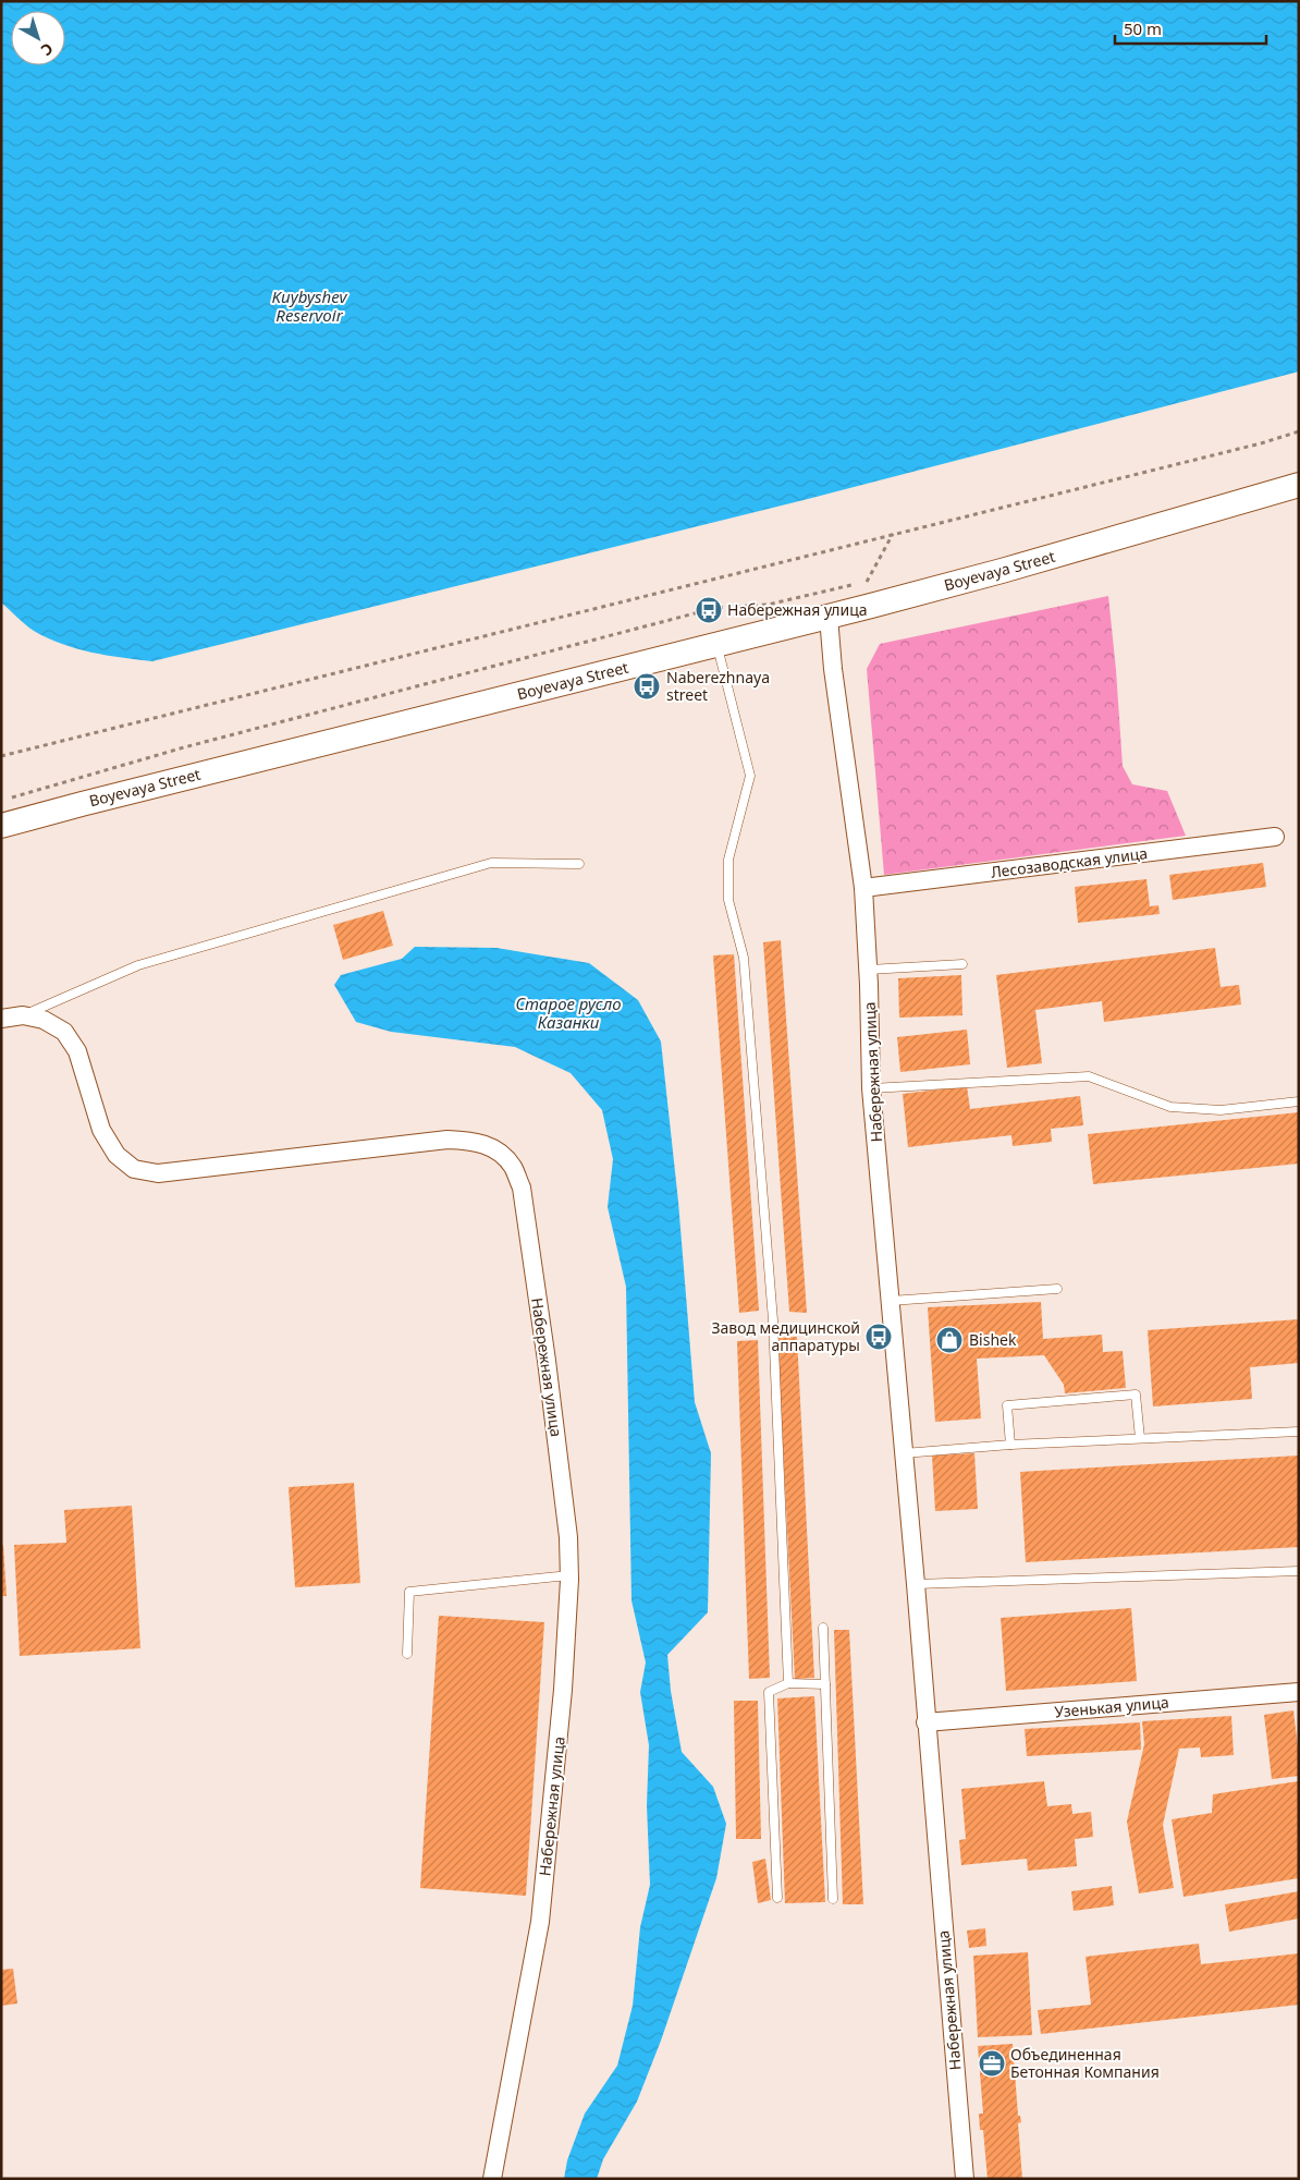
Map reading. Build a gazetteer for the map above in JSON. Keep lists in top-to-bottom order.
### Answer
{
  "streets": {
    "main road": ["Boyevaya Street"],
    "street": ["Лесозаводская улица", "Набережная улица", "Узенькая улица"]
  },
  "crossings": [
    ["Boyevaya Street", "Набережная улица"],
    ["Лесозаводская улица", "Набережная улица"],
    ["Набережная улица", "Узенькая улица"]
  ],
  "water": ["Kuybyshev Reservoir", "Старое русло Казанки"],
  "places": {
    "bus stop": ["Набережная улица", "Naberezhnaya street", "Завод медицинской аппаратуры"],
    "shop": ["Bishek"],
    "office": ["Объединенная Бетонная Компания"]
  },
  "scale_bar": "50 m",
  "north": "bottom right"
}
